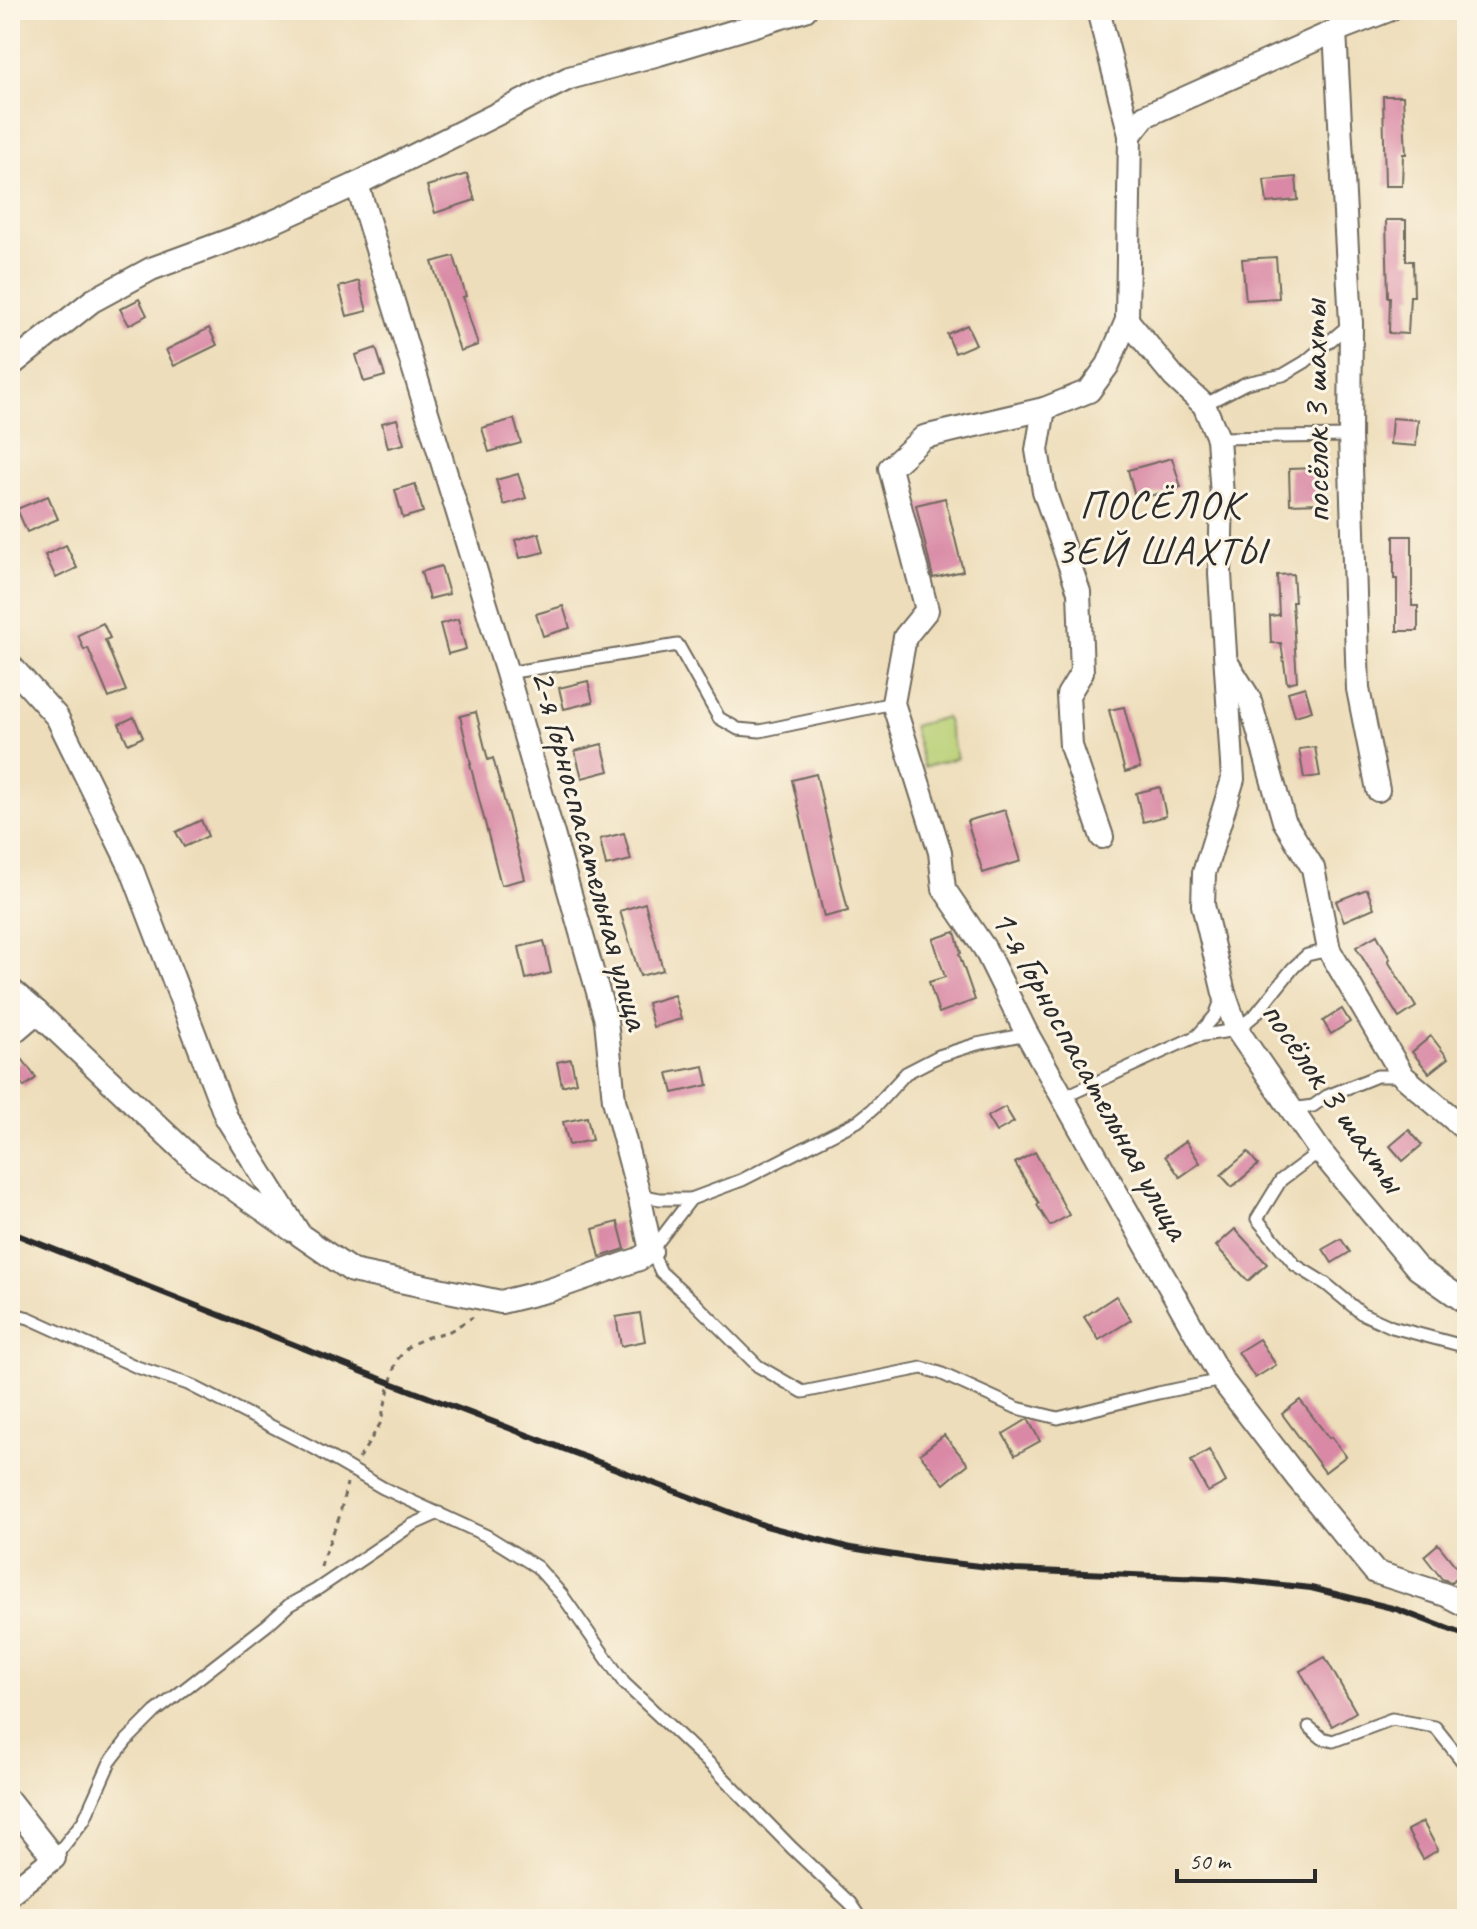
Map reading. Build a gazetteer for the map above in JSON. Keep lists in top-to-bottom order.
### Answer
{
  "streets": {
    "street": ["посёлок 3 шахты", "2-я Горноспасательная улица", "1-я Горноспасательная улица"]
  },
  "districts": ["ПОСЁЛОК 3ЕЙ ШАХТЫ"],
  "scale_bar": "50 m"
}
